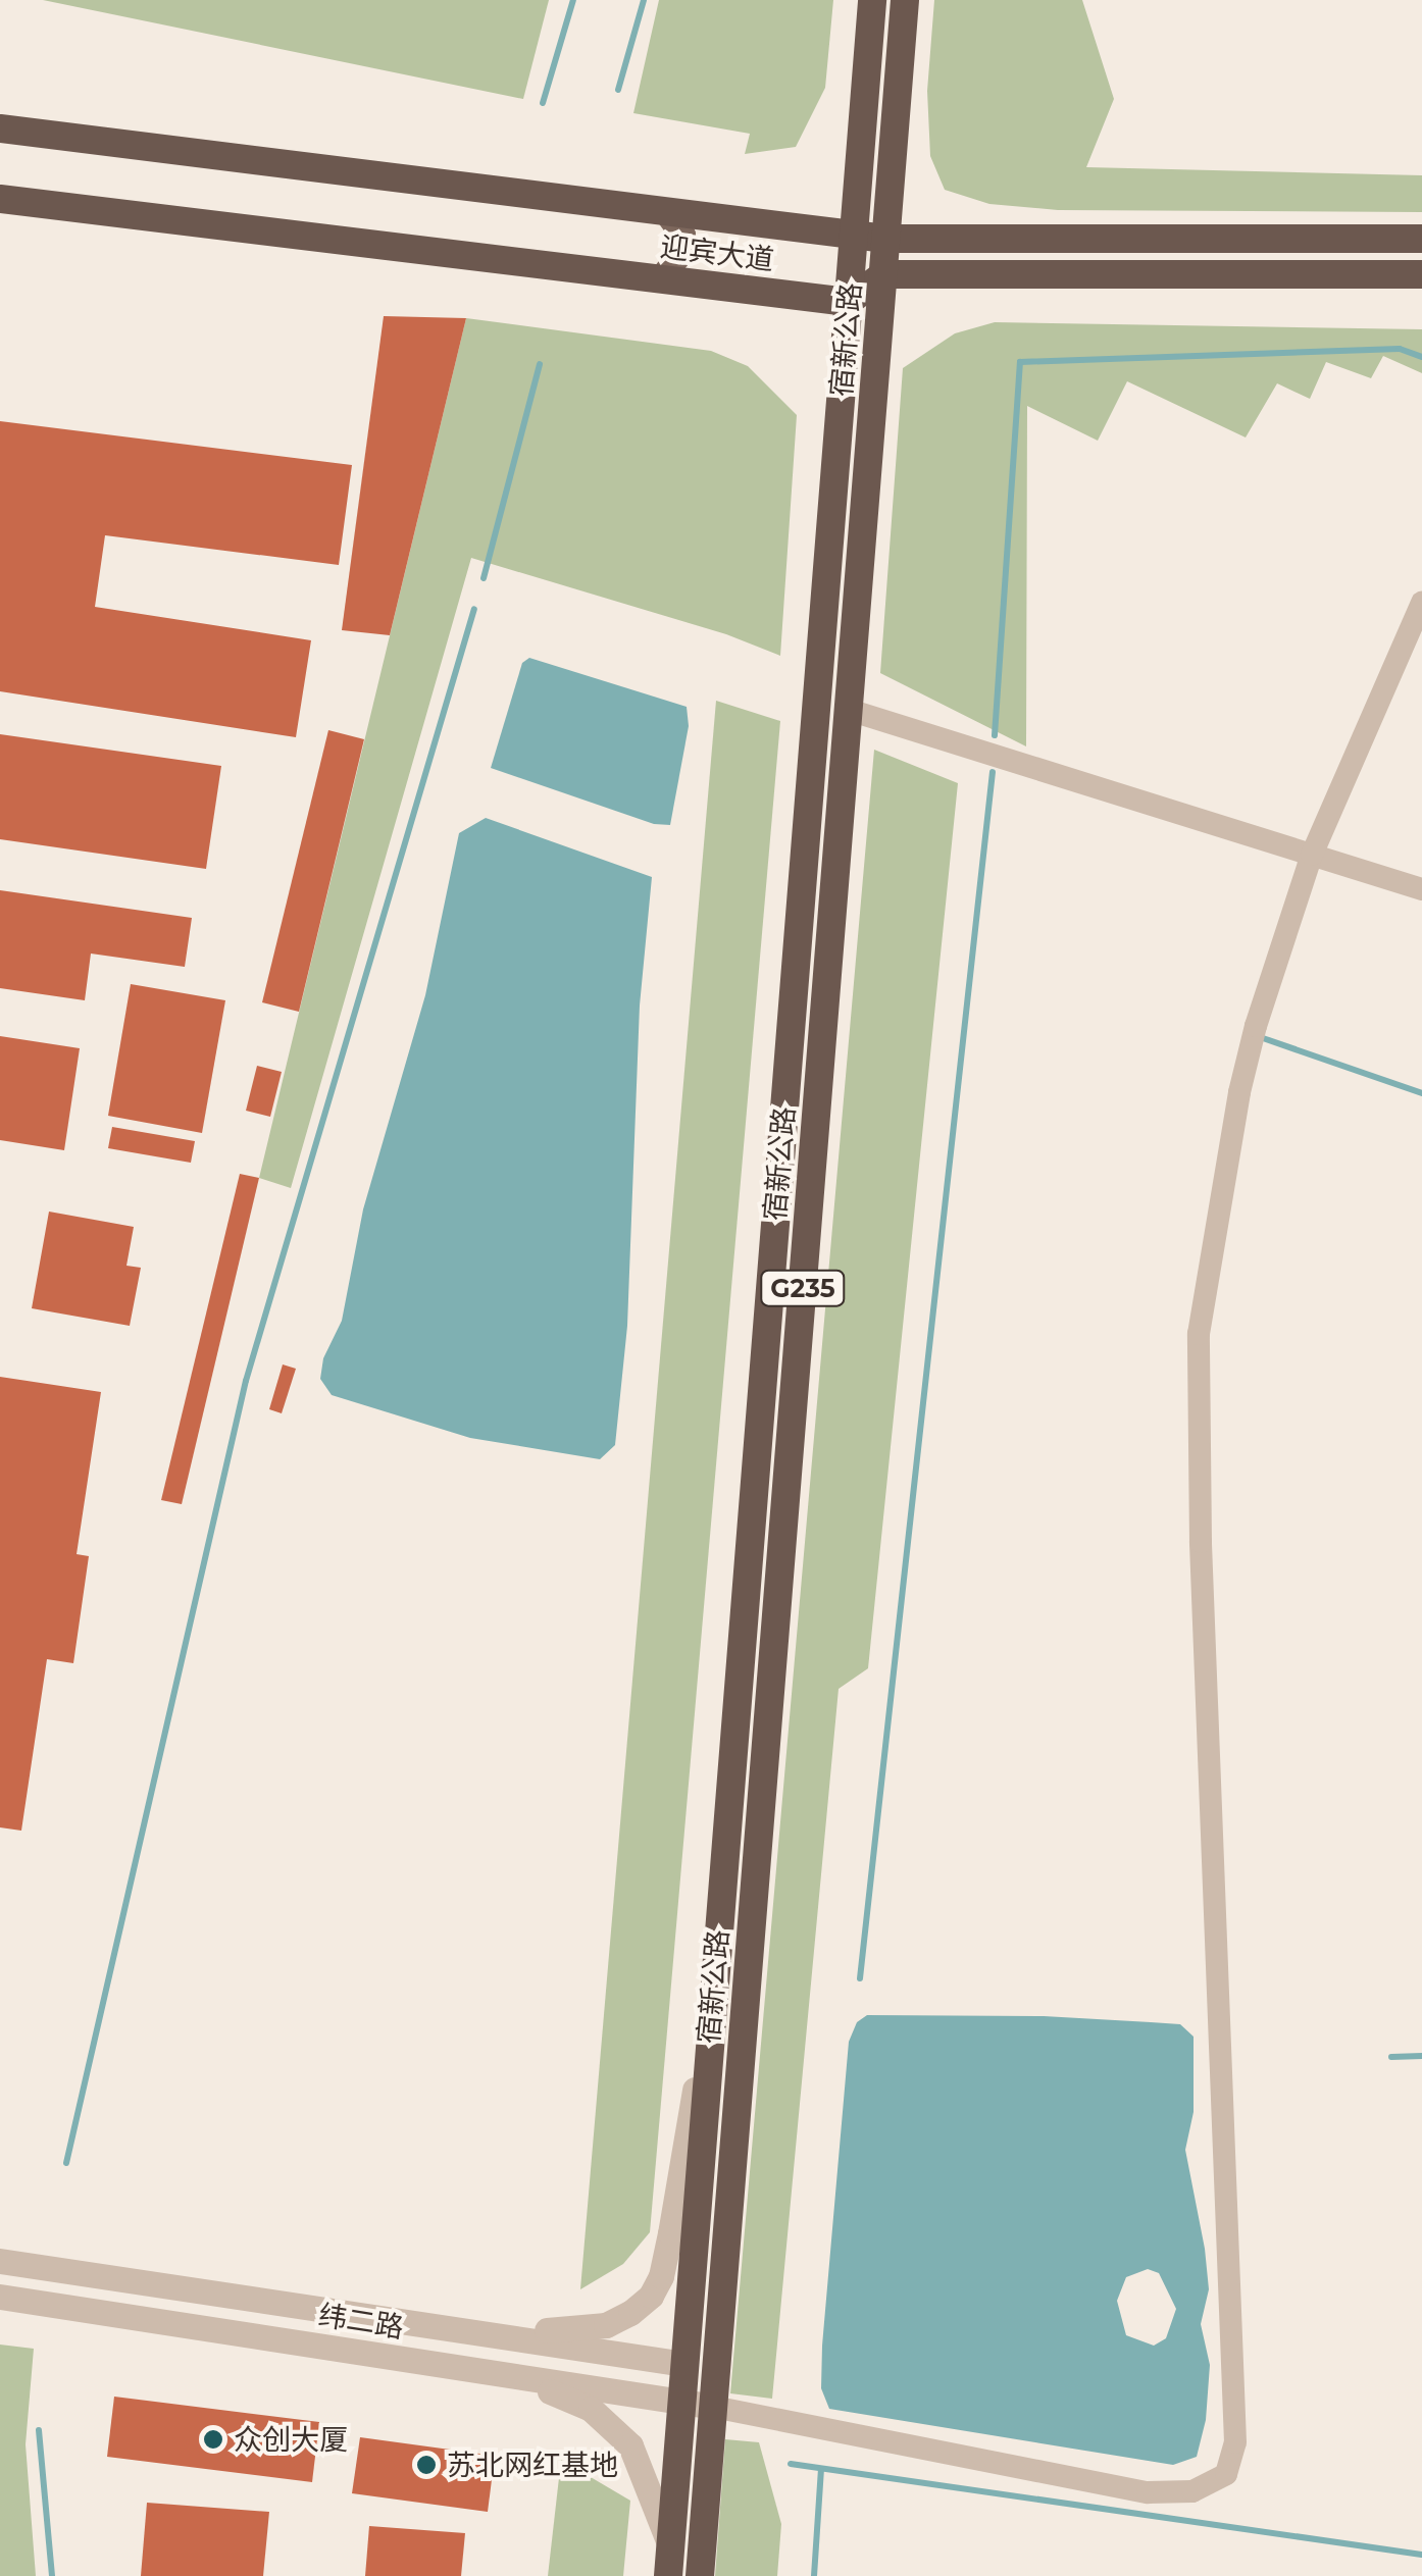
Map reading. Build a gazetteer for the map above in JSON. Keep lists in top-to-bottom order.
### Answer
{
  "streets": {
    "highway": ["迎宾大道", "宿新公路", "G235"],
    "street": ["纬二路"]
  },
  "crossings": [
    ["迎宾大道", "宿新公路"],
    ["宿新公路", "纬二路"]
  ],
  "places": ["众创大厦", "苏北网红基地"]
}
